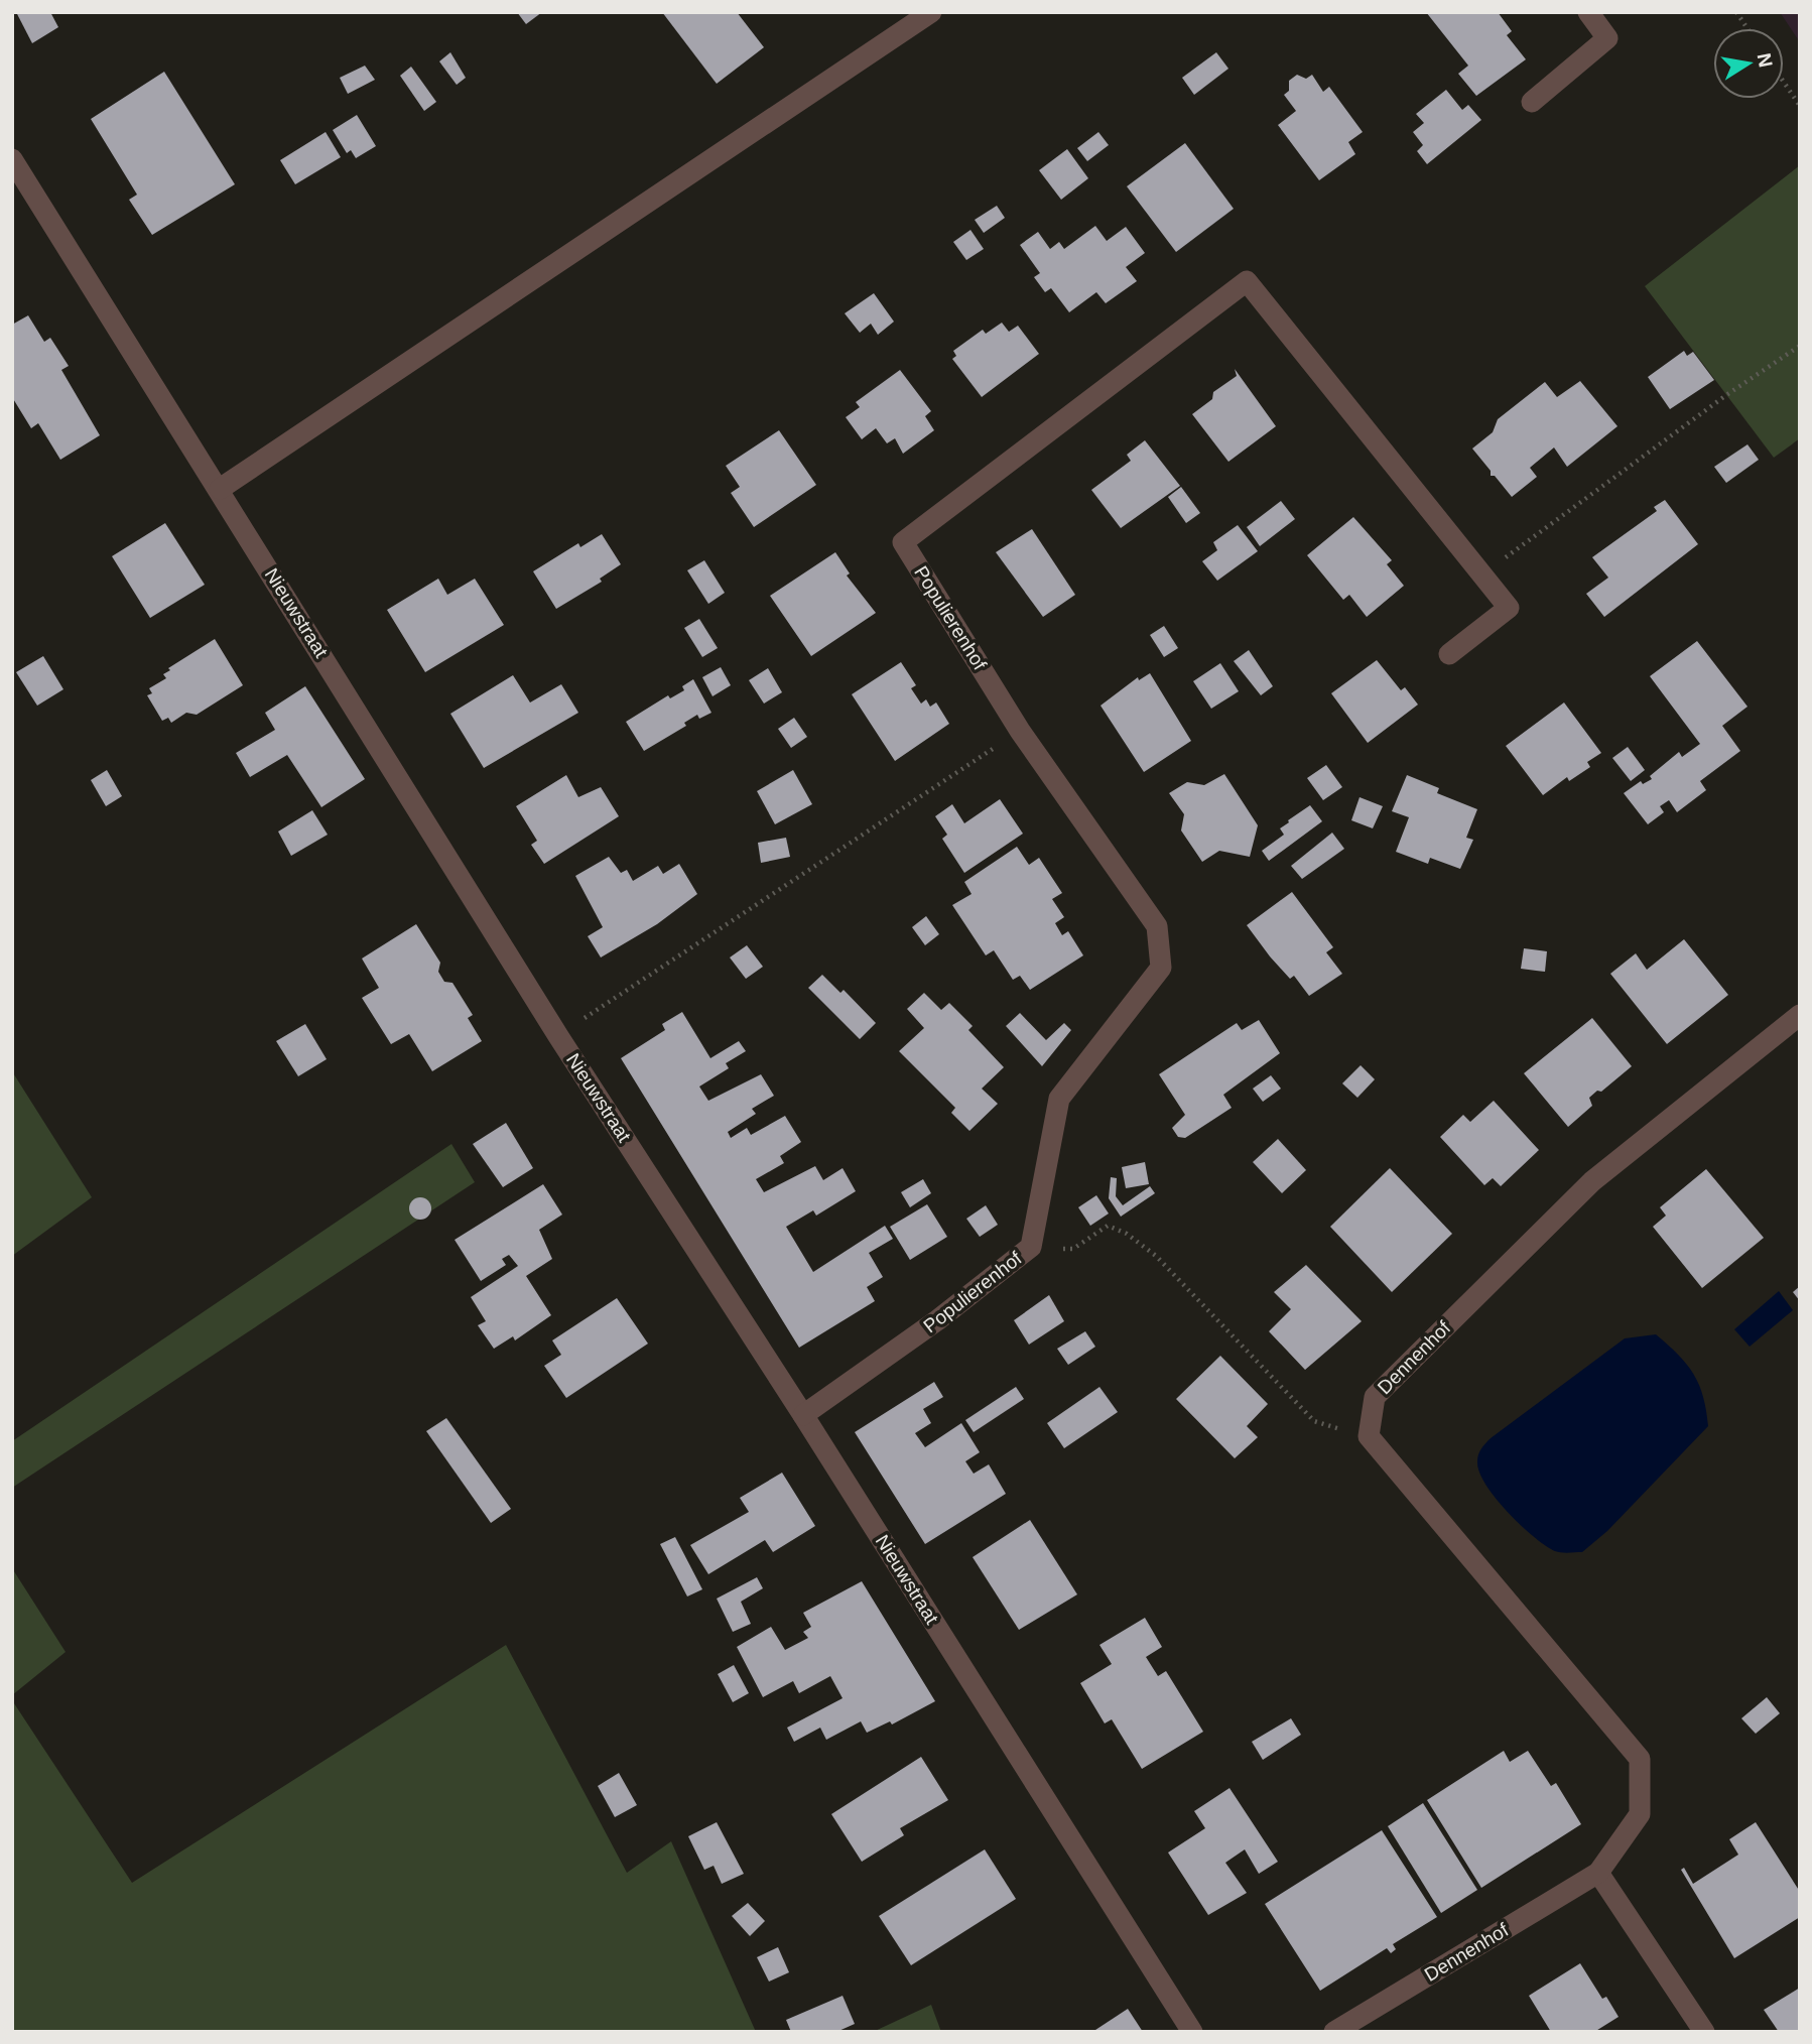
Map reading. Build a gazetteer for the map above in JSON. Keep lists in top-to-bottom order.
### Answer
{
  "streets": {
    "street": ["Nieuwstraat", "Populierenhof", "Dennenhof"]
  },
  "crossings": [
    ["Nieuwstraat", "Populierenhof"]
  ],
  "north": "right"
}
